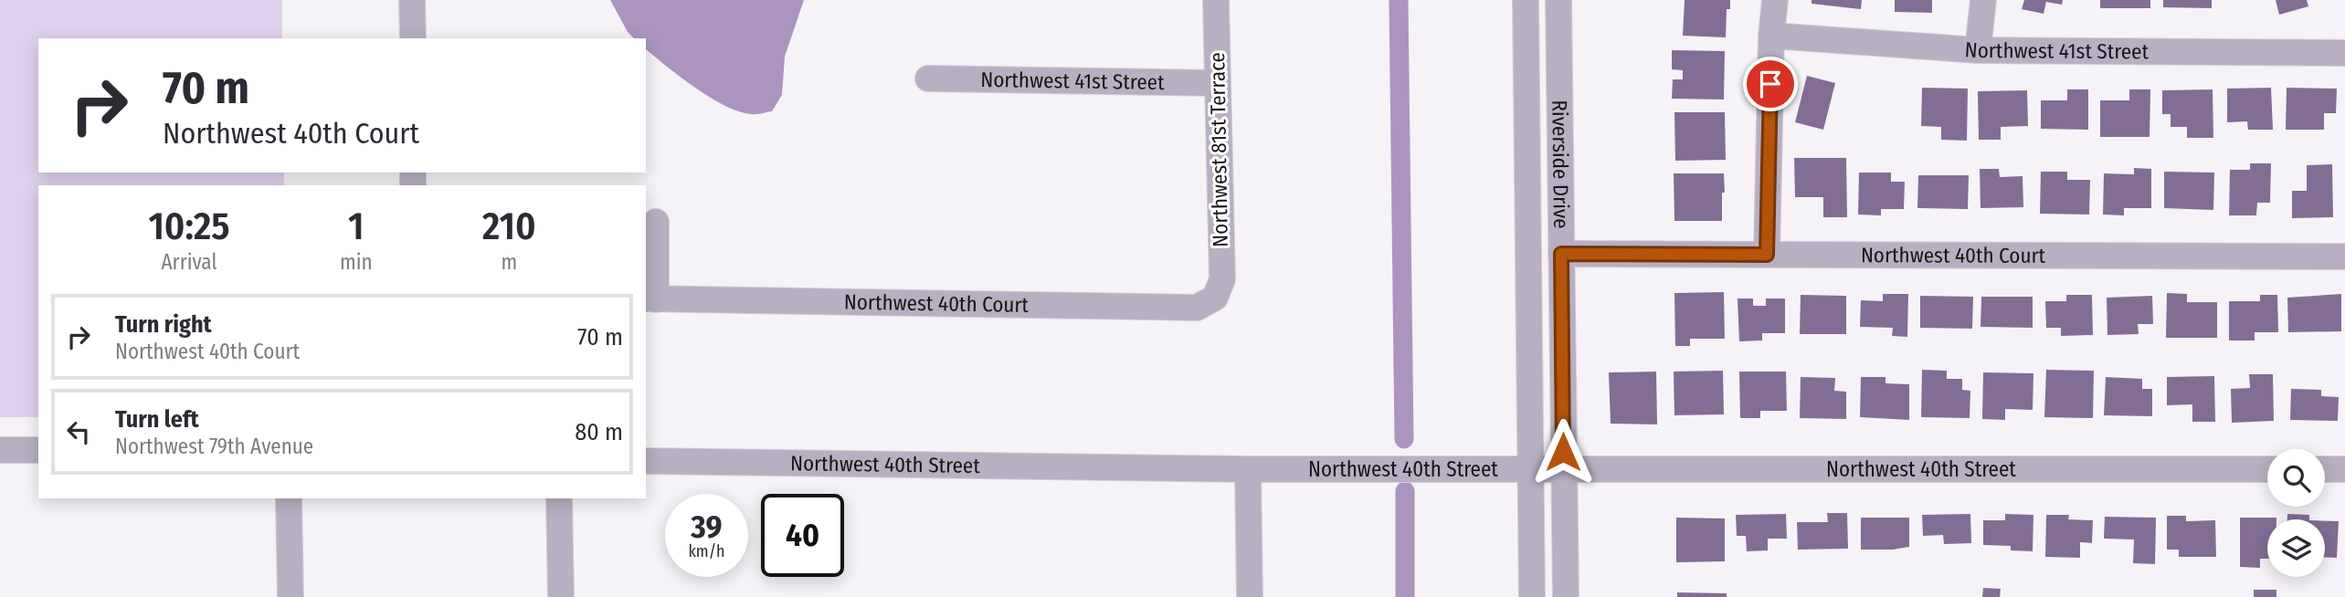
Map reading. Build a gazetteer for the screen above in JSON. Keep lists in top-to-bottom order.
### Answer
{
  "streets": {
    "street": [
      "Northwest 41st Street",
      "Northwest 81st Terrace",
      "Riverside Drive",
      "Northwest 40th Court",
      "Northwest 40th Street"
    ]
  },
  "crossings": [
    ["Northwest 41st Street", "Northwest 81st Terrace"],
    ["Northwest 81st Terrace", "Northwest 40th Court"],
    ["Riverside Drive", "Northwest 40th Court"],
    ["Riverside Drive", "Northwest 40th Street"]
  ],
  "page": {
    "turn": ["70 m", "Northwest 40th Court"],
    "eta": [
      "10:25",
      "Arrival",
      "1",
      "min",
      "210",
      "m"
    ],
    "list": [
      {
        "name": "Turn right",
        "note": "Northwest 40th Court",
        "value": "70 m"
      },
      {
        "name": "Turn left",
        "note": "Northwest 79th Avenue",
        "value": "80 m"
      }
    ],
    "speed": "39 km/h",
    "limit": "40"
  }
}
